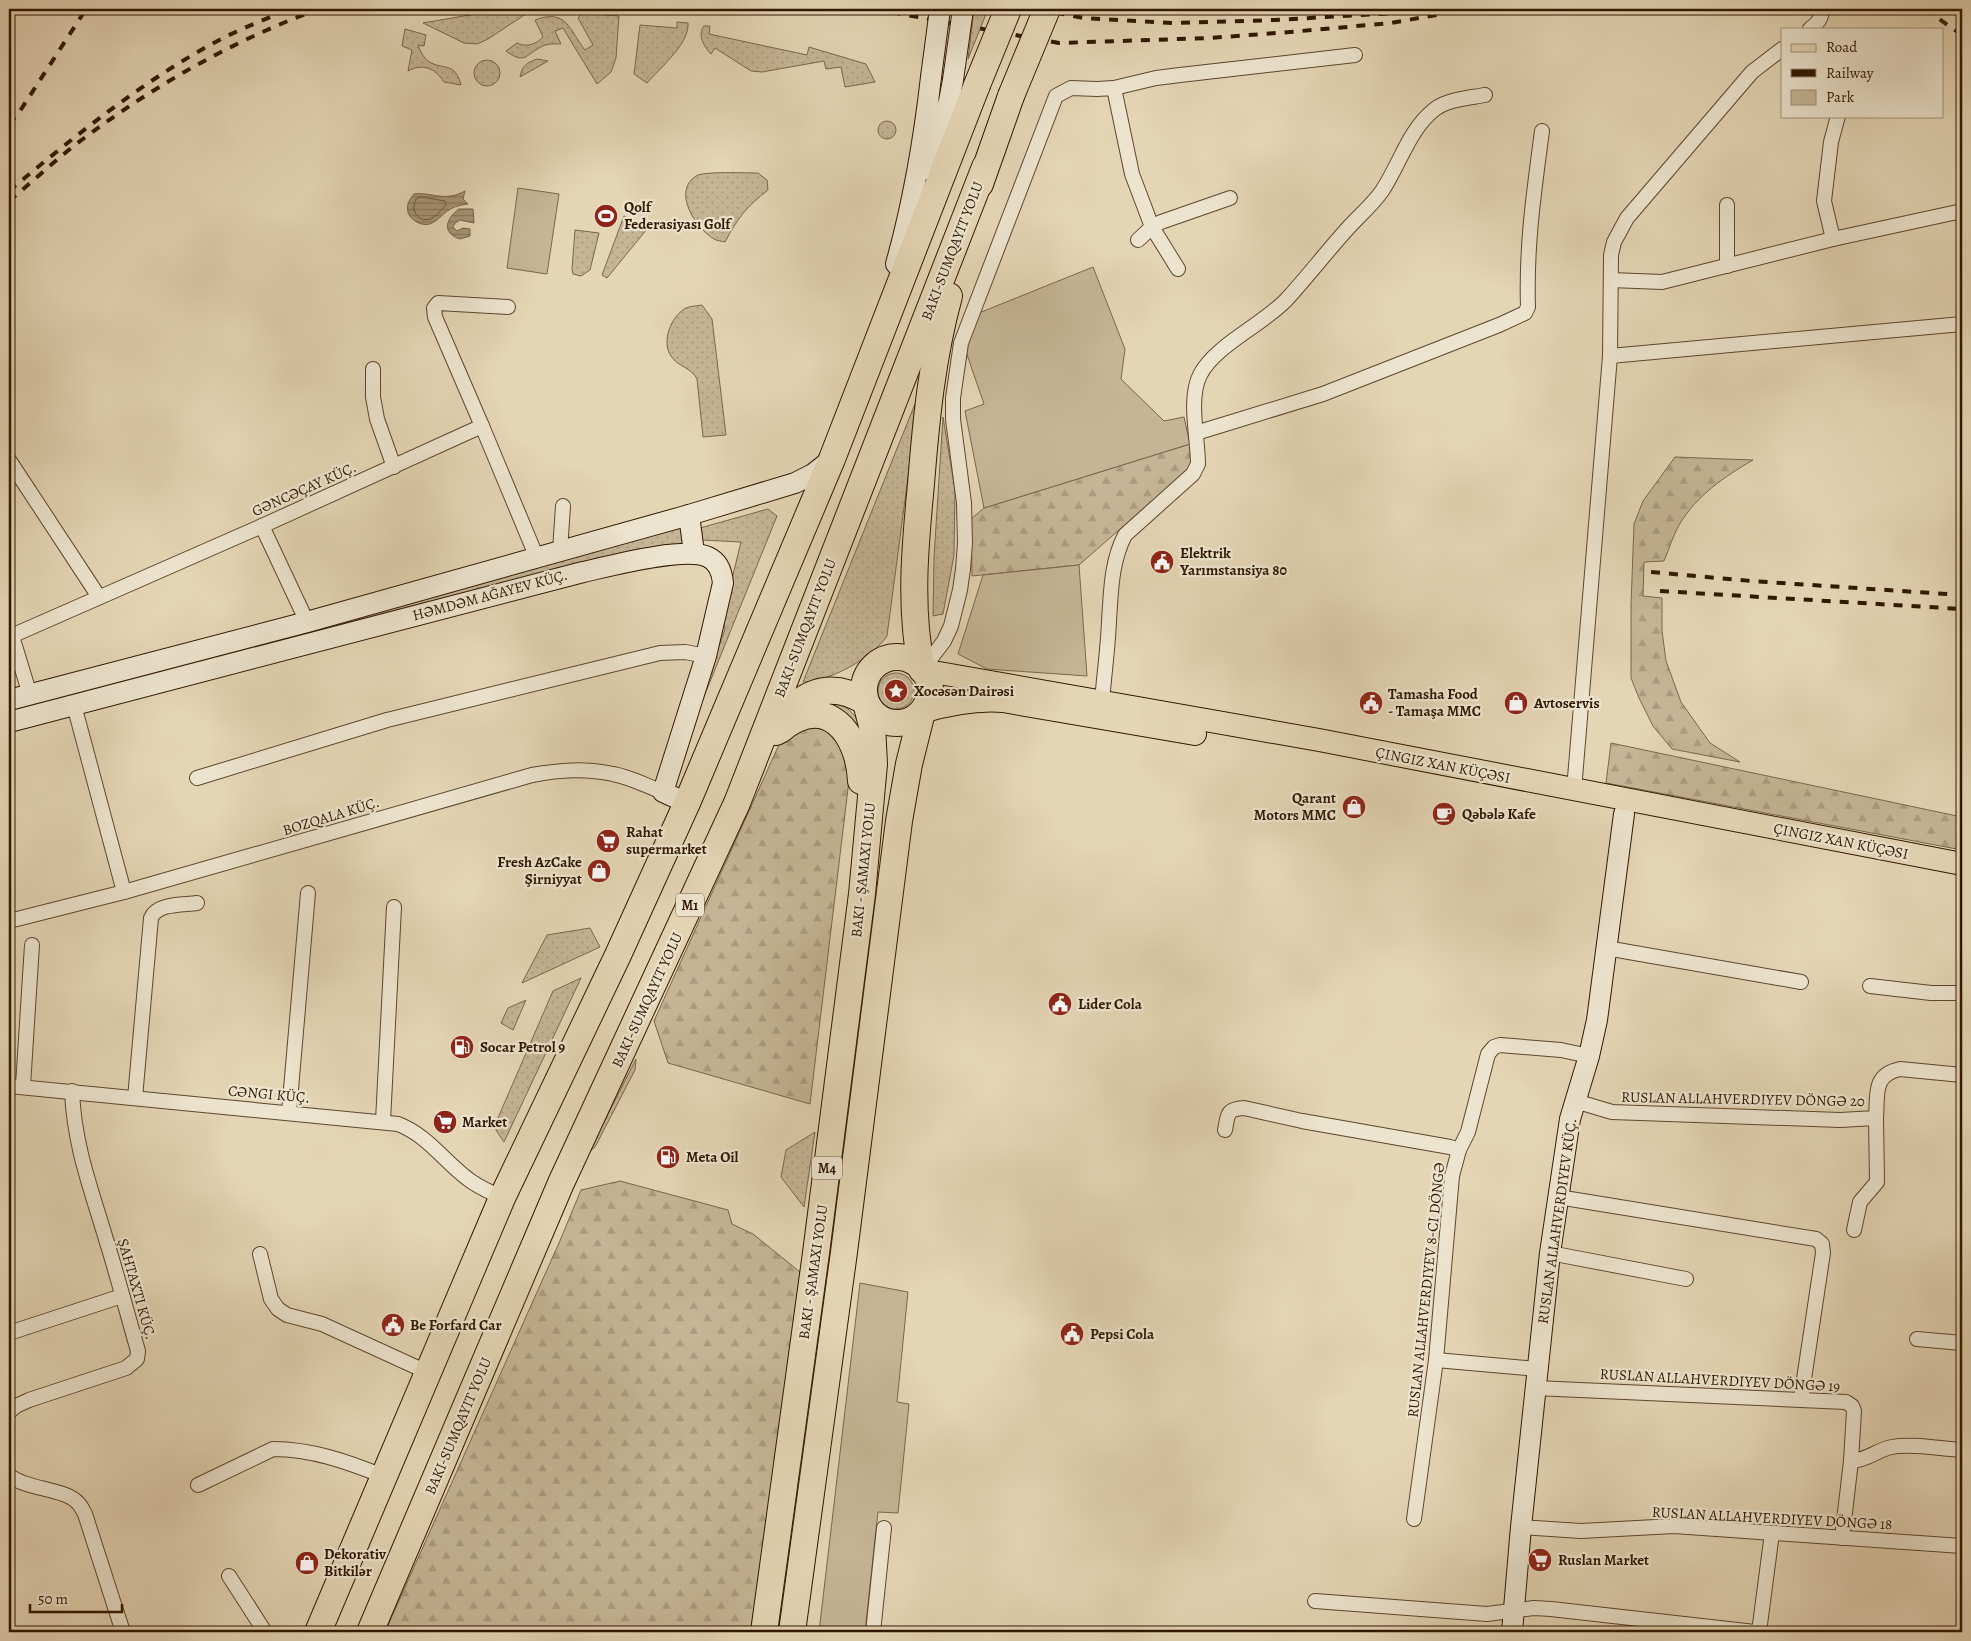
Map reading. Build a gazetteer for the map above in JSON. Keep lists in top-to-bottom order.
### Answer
{
  "streets": {
    "highway": ["M1", "M4"],
    "main road": ["ÇINGIZ XAN KÜÇƏSI"],
    "street": [
      "GƏNCƏÇAY KÜÇ.",
      "HƏMDƏM AĞAYEV KÜÇ.",
      "BOZQALA KÜÇ.",
      "CƏNGI KÜÇ.",
      "RUSLAN ALLAHVERDIYEV DÖNGƏ 20",
      "RUSLAN ALLAHVERDIYEV KÜÇ.",
      "RUSLAN ALLAHVERDIYEV 8-CI DÖNGƏ",
      "RUSLAN ALLAHVERDIYEV DÖNGƏ 19",
      "RUSLAN ALLAHVERDIYEV DÖNGƏ 18"
    ]
  },
  "crossings": [
    ["ÇINGIZ XAN KÜÇƏSI", "M4"],
    ["ÇINGIZ XAN KÜÇƏSI", "RUSLAN ALLAHVERDIYEV KÜÇ."],
    ["RUSLAN ALLAHVERDIYEV DÖNGƏ 20", "RUSLAN ALLAHVERDIYEV KÜÇ."],
    ["RUSLAN ALLAHVERDIYEV KÜÇ.", "RUSLAN ALLAHVERDIYEV 8-CI DÖNGƏ"],
    ["RUSLAN ALLAHVERDIYEV KÜÇ.", "RUSLAN ALLAHVERDIYEV DÖNGƏ 19"],
    ["RUSLAN ALLAHVERDIYEV KÜÇ.", "RUSLAN ALLAHVERDIYEV DÖNGƏ 18"],
    ["RUSLAN ALLAHVERDIYEV 8-CI DÖNGƏ", "RUSLAN ALLAHVERDIYEV DÖNGƏ 19"]
  ],
  "places": {
    "sports": ["Qolf Federasiyası Golf"],
    "public building": [
      "Elektrik Yarımstansiya 80",
      "Tamasha Food - Tamaşa MMC",
      "Lider Cola",
      "Be Forfard Car",
      "Pepsi Cola"
    ],
    "place": ["Xocəsən Dairəsi"],
    "shop": [
      "Avtoservis",
      "Qarant Motors MMC",
      "Fresh AzCake Şirniyyat",
      "Dekorativ Bitkilər"
    ],
    "cafe": ["Qəbələ Kafe"],
    "supermarket": ["Rahat supermarket", "Market", "Ruslan Market"],
    "fuel station": ["Socar Petrol 9", "Meta Oil"]
  },
  "legend": ["Road", "Railway", "Park"],
  "scale_bar": "50 m"
}
